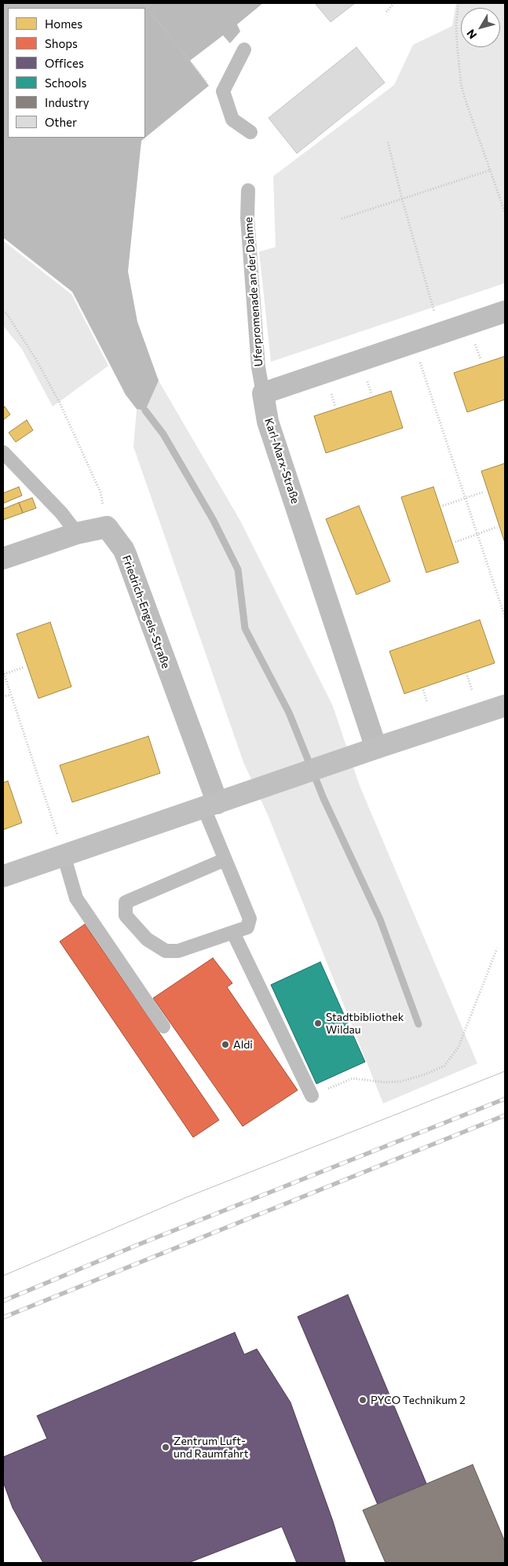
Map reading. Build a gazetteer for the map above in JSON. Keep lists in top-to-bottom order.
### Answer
{
  "streets": {
    "street": ["Karl-Marx-Straße", "Friedrich-Engels-Straße"],
    "lane": ["Uferpromenade an der Dahme"]
  },
  "crossings": [
    ["Uferpromenade an der Dahme", "Karl-Marx-Straße"]
  ],
  "places": [
    "Stadtbibliothek Wildau",
    "Aldi",
    "PYCO Technikum 2",
    "Zentrum Luft- und Raumfahrt"
  ],
  "legend": [
    "Homes",
    "Shops",
    "Offices",
    "Schools",
    "Industry",
    "Other"
  ],
  "north": "bottom left"
}
